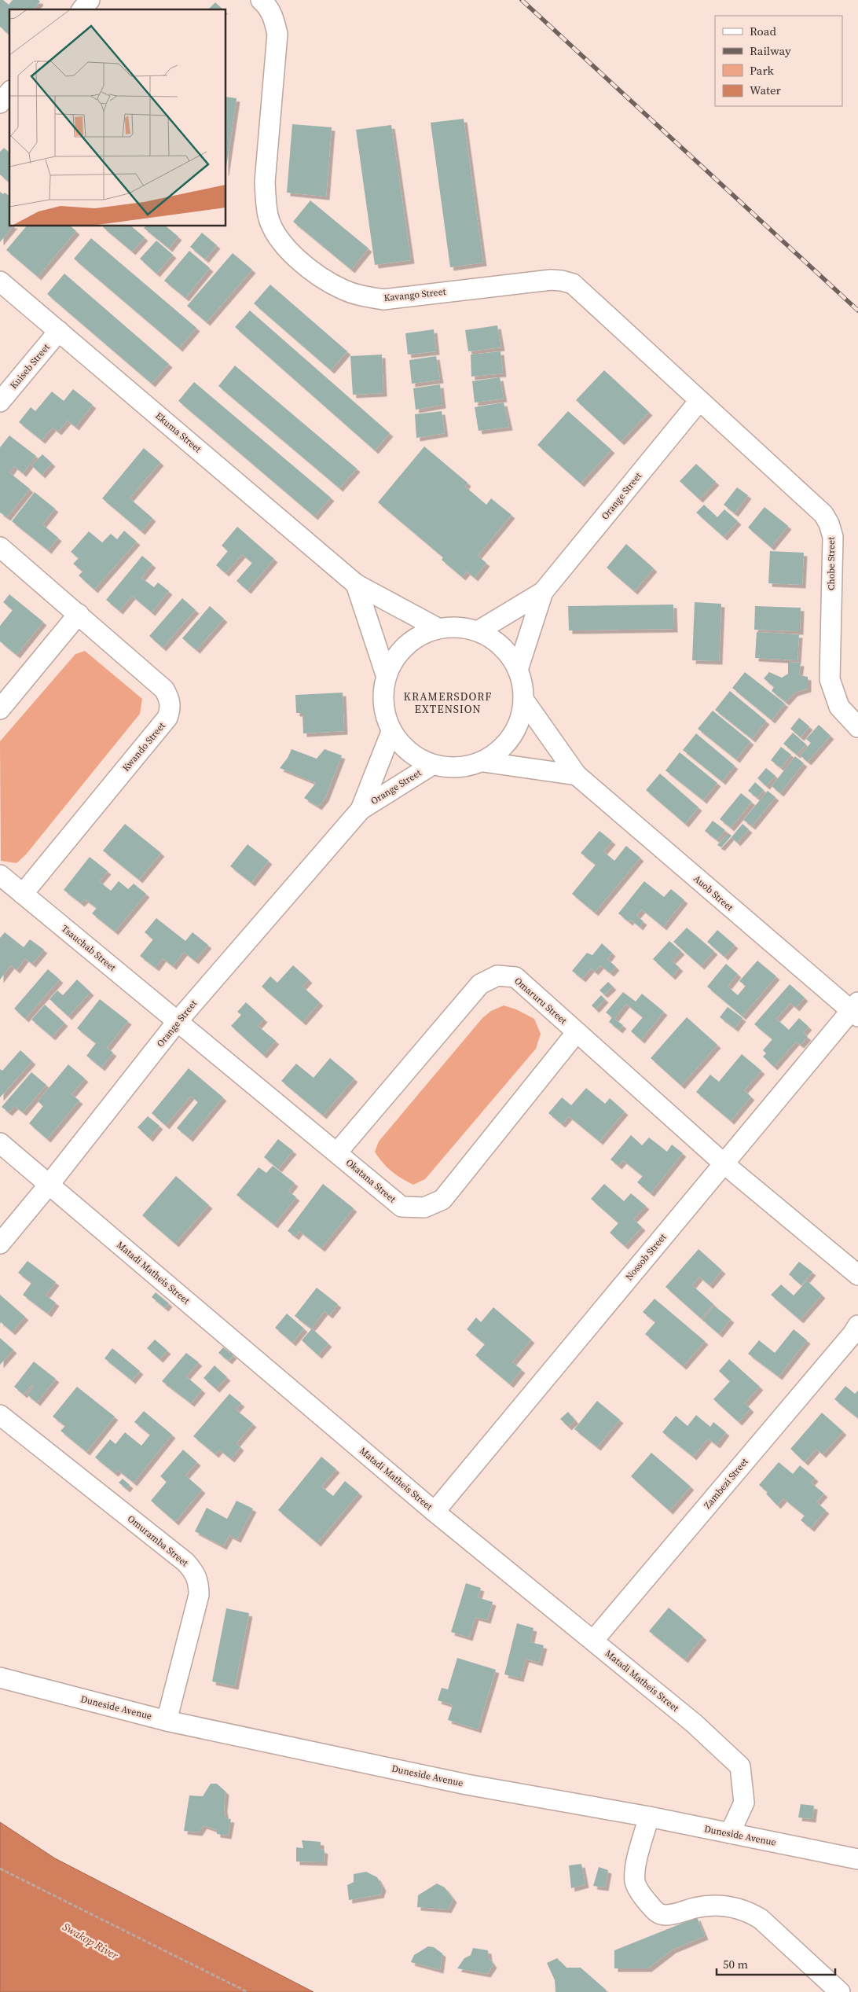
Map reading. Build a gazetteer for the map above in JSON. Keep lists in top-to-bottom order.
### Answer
{
  "streets": {
    "street": [
      "Kavango Street",
      "Kuiseb Street",
      "Ekuma Street",
      "Orange Street",
      "Chobe Street",
      "Kwando Street",
      "Auob Street",
      "Tsauchab Street",
      "Omaruru Street",
      "Okatana Street",
      "Nossob Street",
      "Matadi Matheis Street",
      "Zambezi Street",
      "Omuramba Street",
      "Duneside Avenue"
    ]
  },
  "crossings": [
    ["Kavango Street", "Orange Street"],
    ["Kavango Street", "Chobe Street"],
    ["Kuiseb Street", "Ekuma Street"],
    ["Orange Street", "Chobe Street"],
    ["Orange Street", "Tsauchab Street"],
    ["Orange Street", "Okatana Street"],
    ["Orange Street", "Matadi Matheis Street"],
    ["Kwando Street", "Tsauchab Street"],
    ["Auob Street", "Nossob Street"],
    ["Tsauchab Street", "Okatana Street"],
    ["Omaruru Street", "Okatana Street"],
    ["Omaruru Street", "Nossob Street"],
    ["Nossob Street", "Matadi Matheis Street"],
    ["Matadi Matheis Street", "Zambezi Street"],
    ["Matadi Matheis Street", "Duneside Avenue"],
    ["Omuramba Street", "Duneside Avenue"]
  ],
  "districts": ["KRAMERSDORF EXTENSION"],
  "water": ["Swakop River"],
  "legend": [
    "Road",
    "Railway",
    "Park",
    "Water"
  ],
  "scale_bar": "50 m"
}
